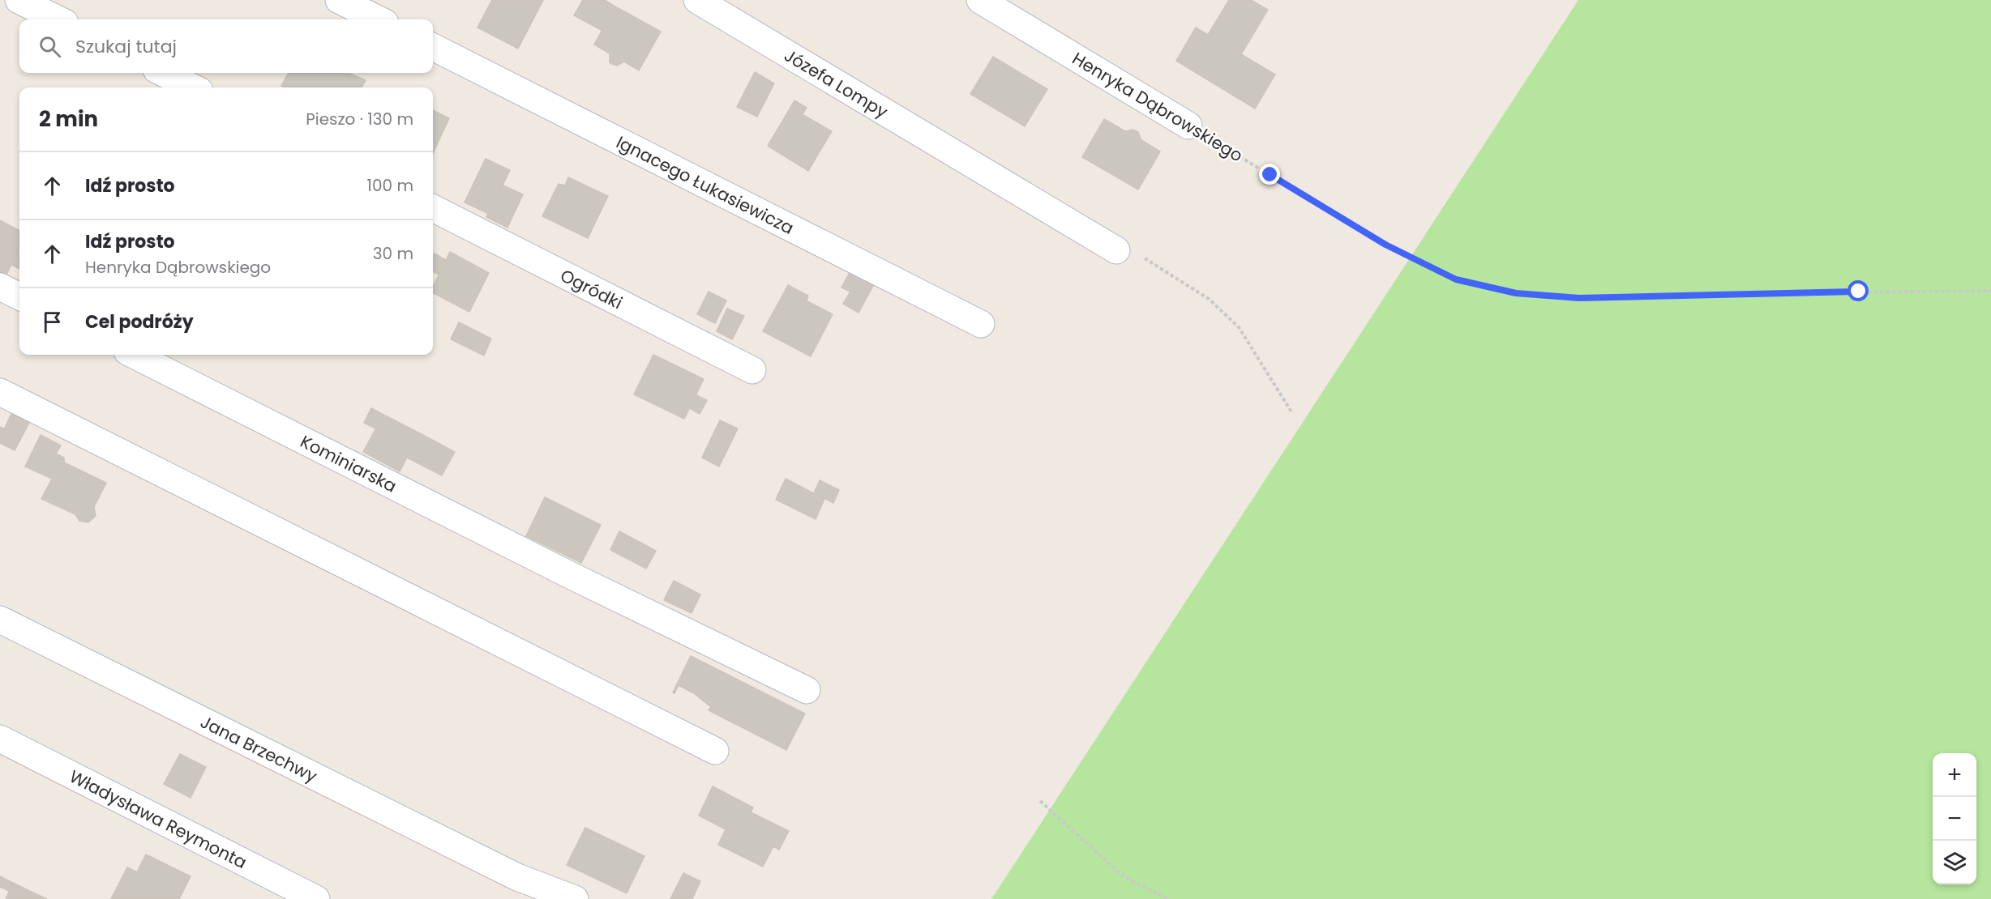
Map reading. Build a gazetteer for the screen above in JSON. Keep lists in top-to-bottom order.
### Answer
{
  "streets": {
    "street": [
      "Józefa Lompy",
      "Henryka Dąbrowskiego",
      "Ignacego Łukasiewicza",
      "Ogródki",
      "Kominiarska",
      "Jana Brzechwy",
      "Władysława Reymonta"
    ]
  },
  "page": {
    "search": "Szukaj tutaj",
    "heading": ["2 min", "Pieszo · 130 m"],
    "list": [
      ["Idź prosto", "100 m"],
      ["Idź prosto", "Henryka Dąbrowskiego", "30 m"],
      "Cel podróży"
    ],
    "map_buttons": ["+", "−"]
  }
}
